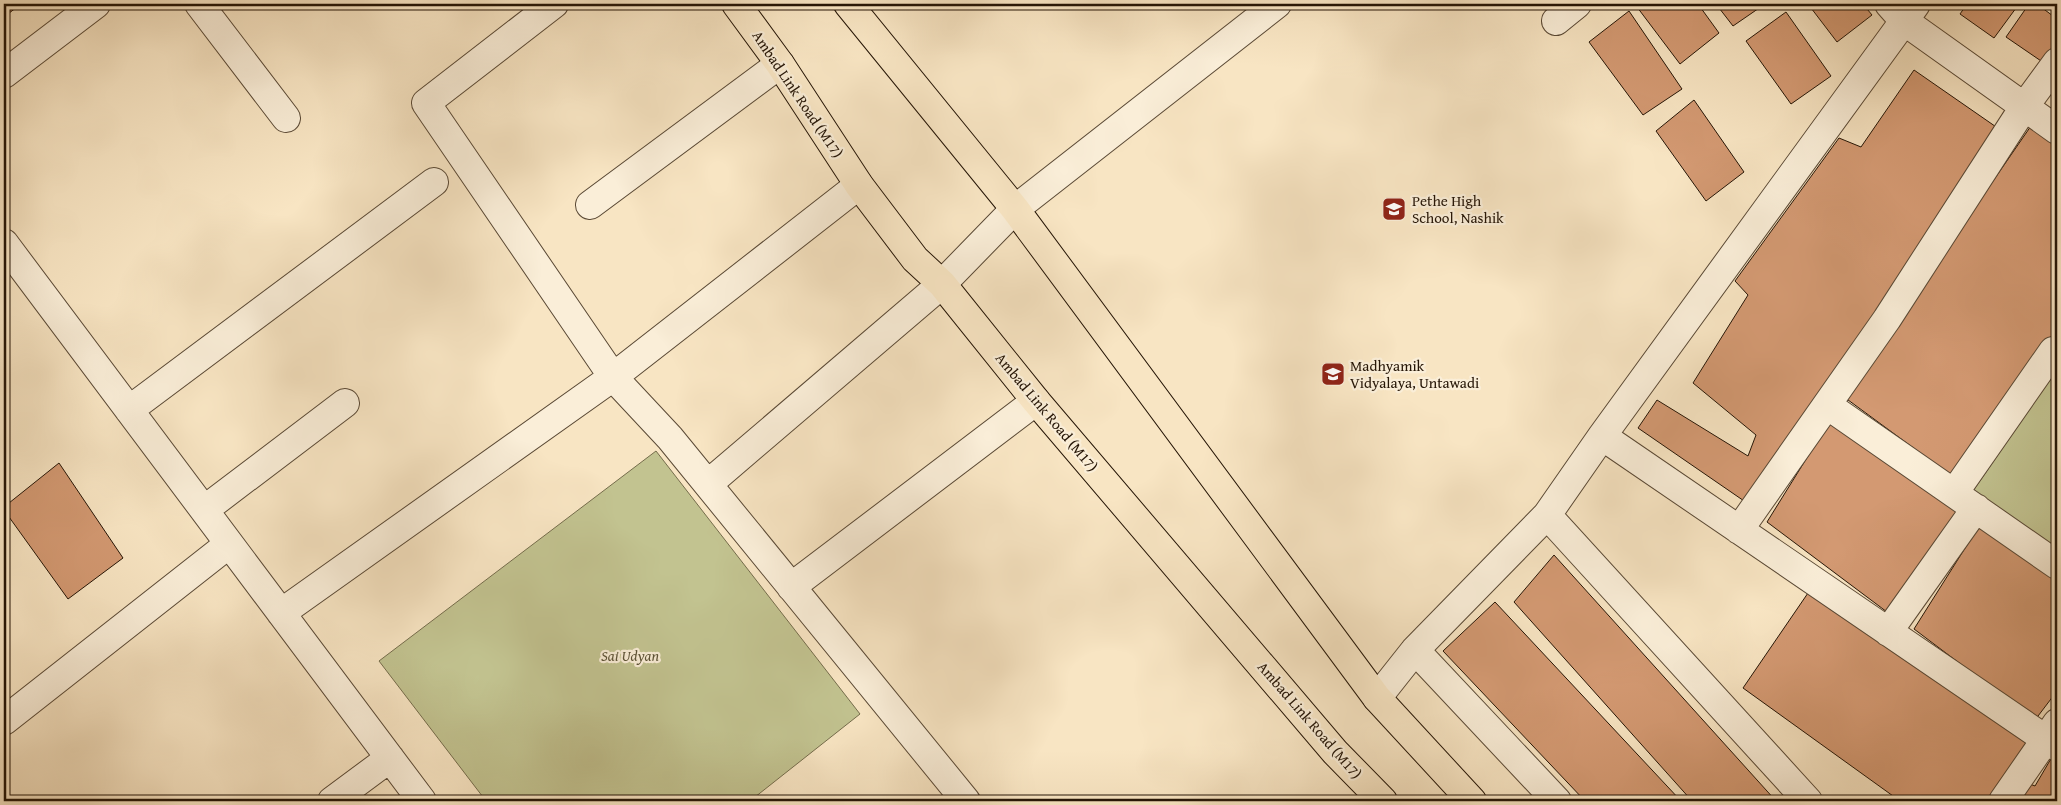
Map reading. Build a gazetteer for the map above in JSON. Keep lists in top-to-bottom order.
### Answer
{
  "streets": {
    "main road": ["Ambad Link Road (M17)"]
  },
  "parks": ["Sai Udyan"],
  "places": {
    "school or university": ["Pethe High School, Nashik", "Madhyamik Vidyalaya, Untawadi"]
  }
}
